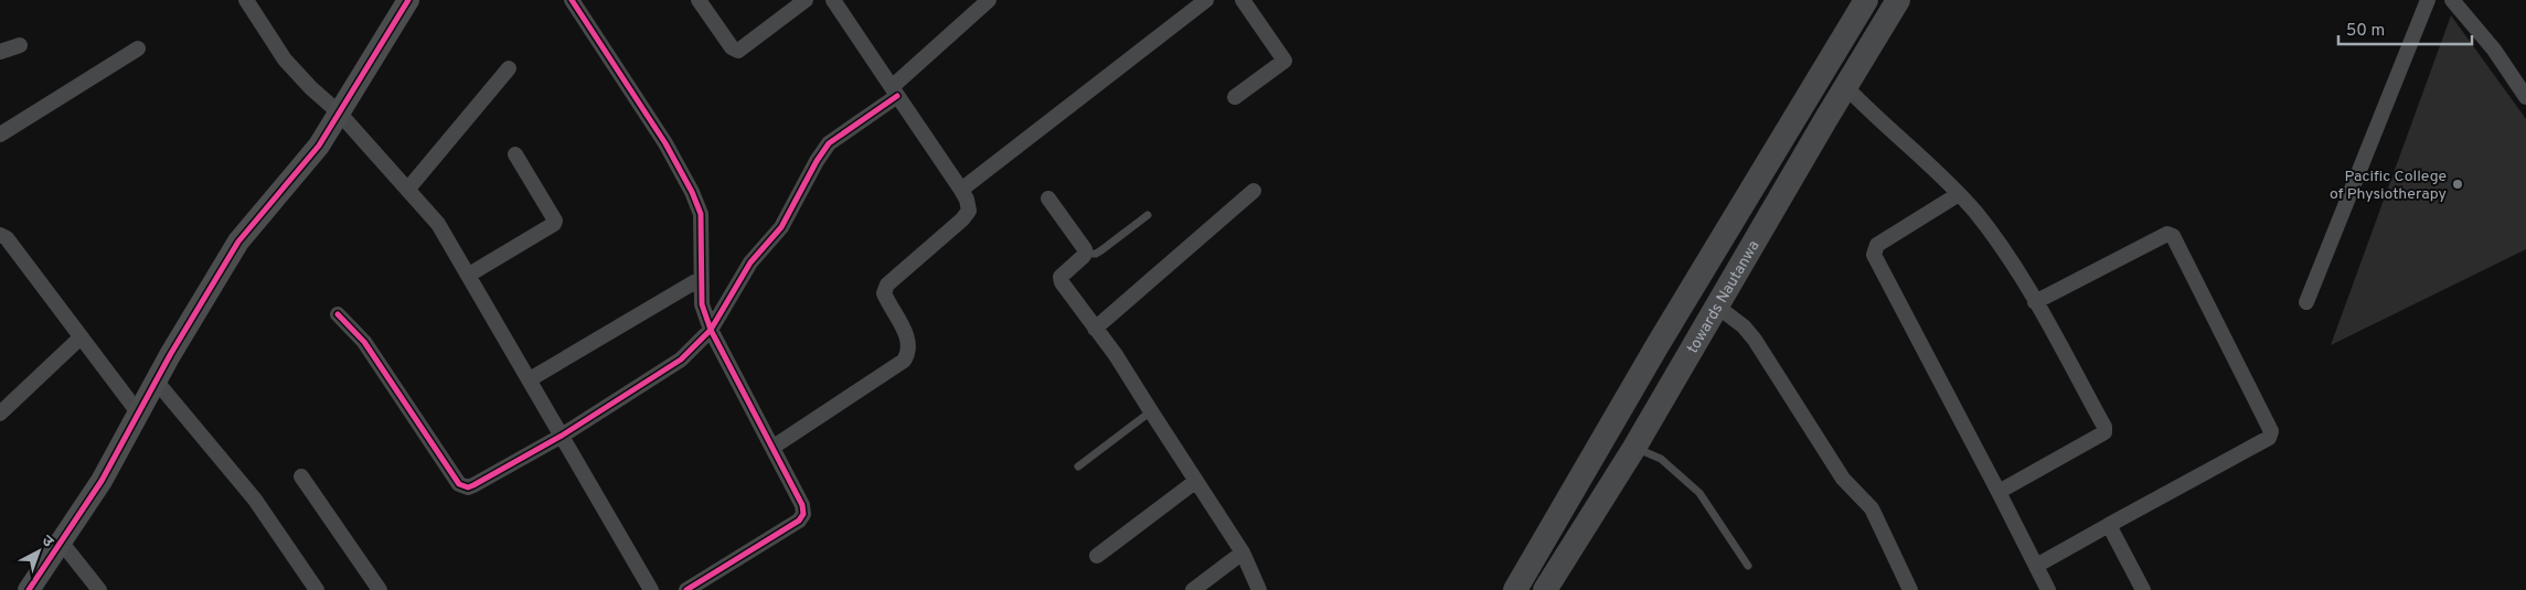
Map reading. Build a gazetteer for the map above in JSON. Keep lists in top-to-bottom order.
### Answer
{
  "streets": {
    "main road": ["towards Nautanwa"]
  },
  "places": ["Pacific College of Physiotherapy"],
  "scale_bar": "50 m",
  "north": "top right"
}
